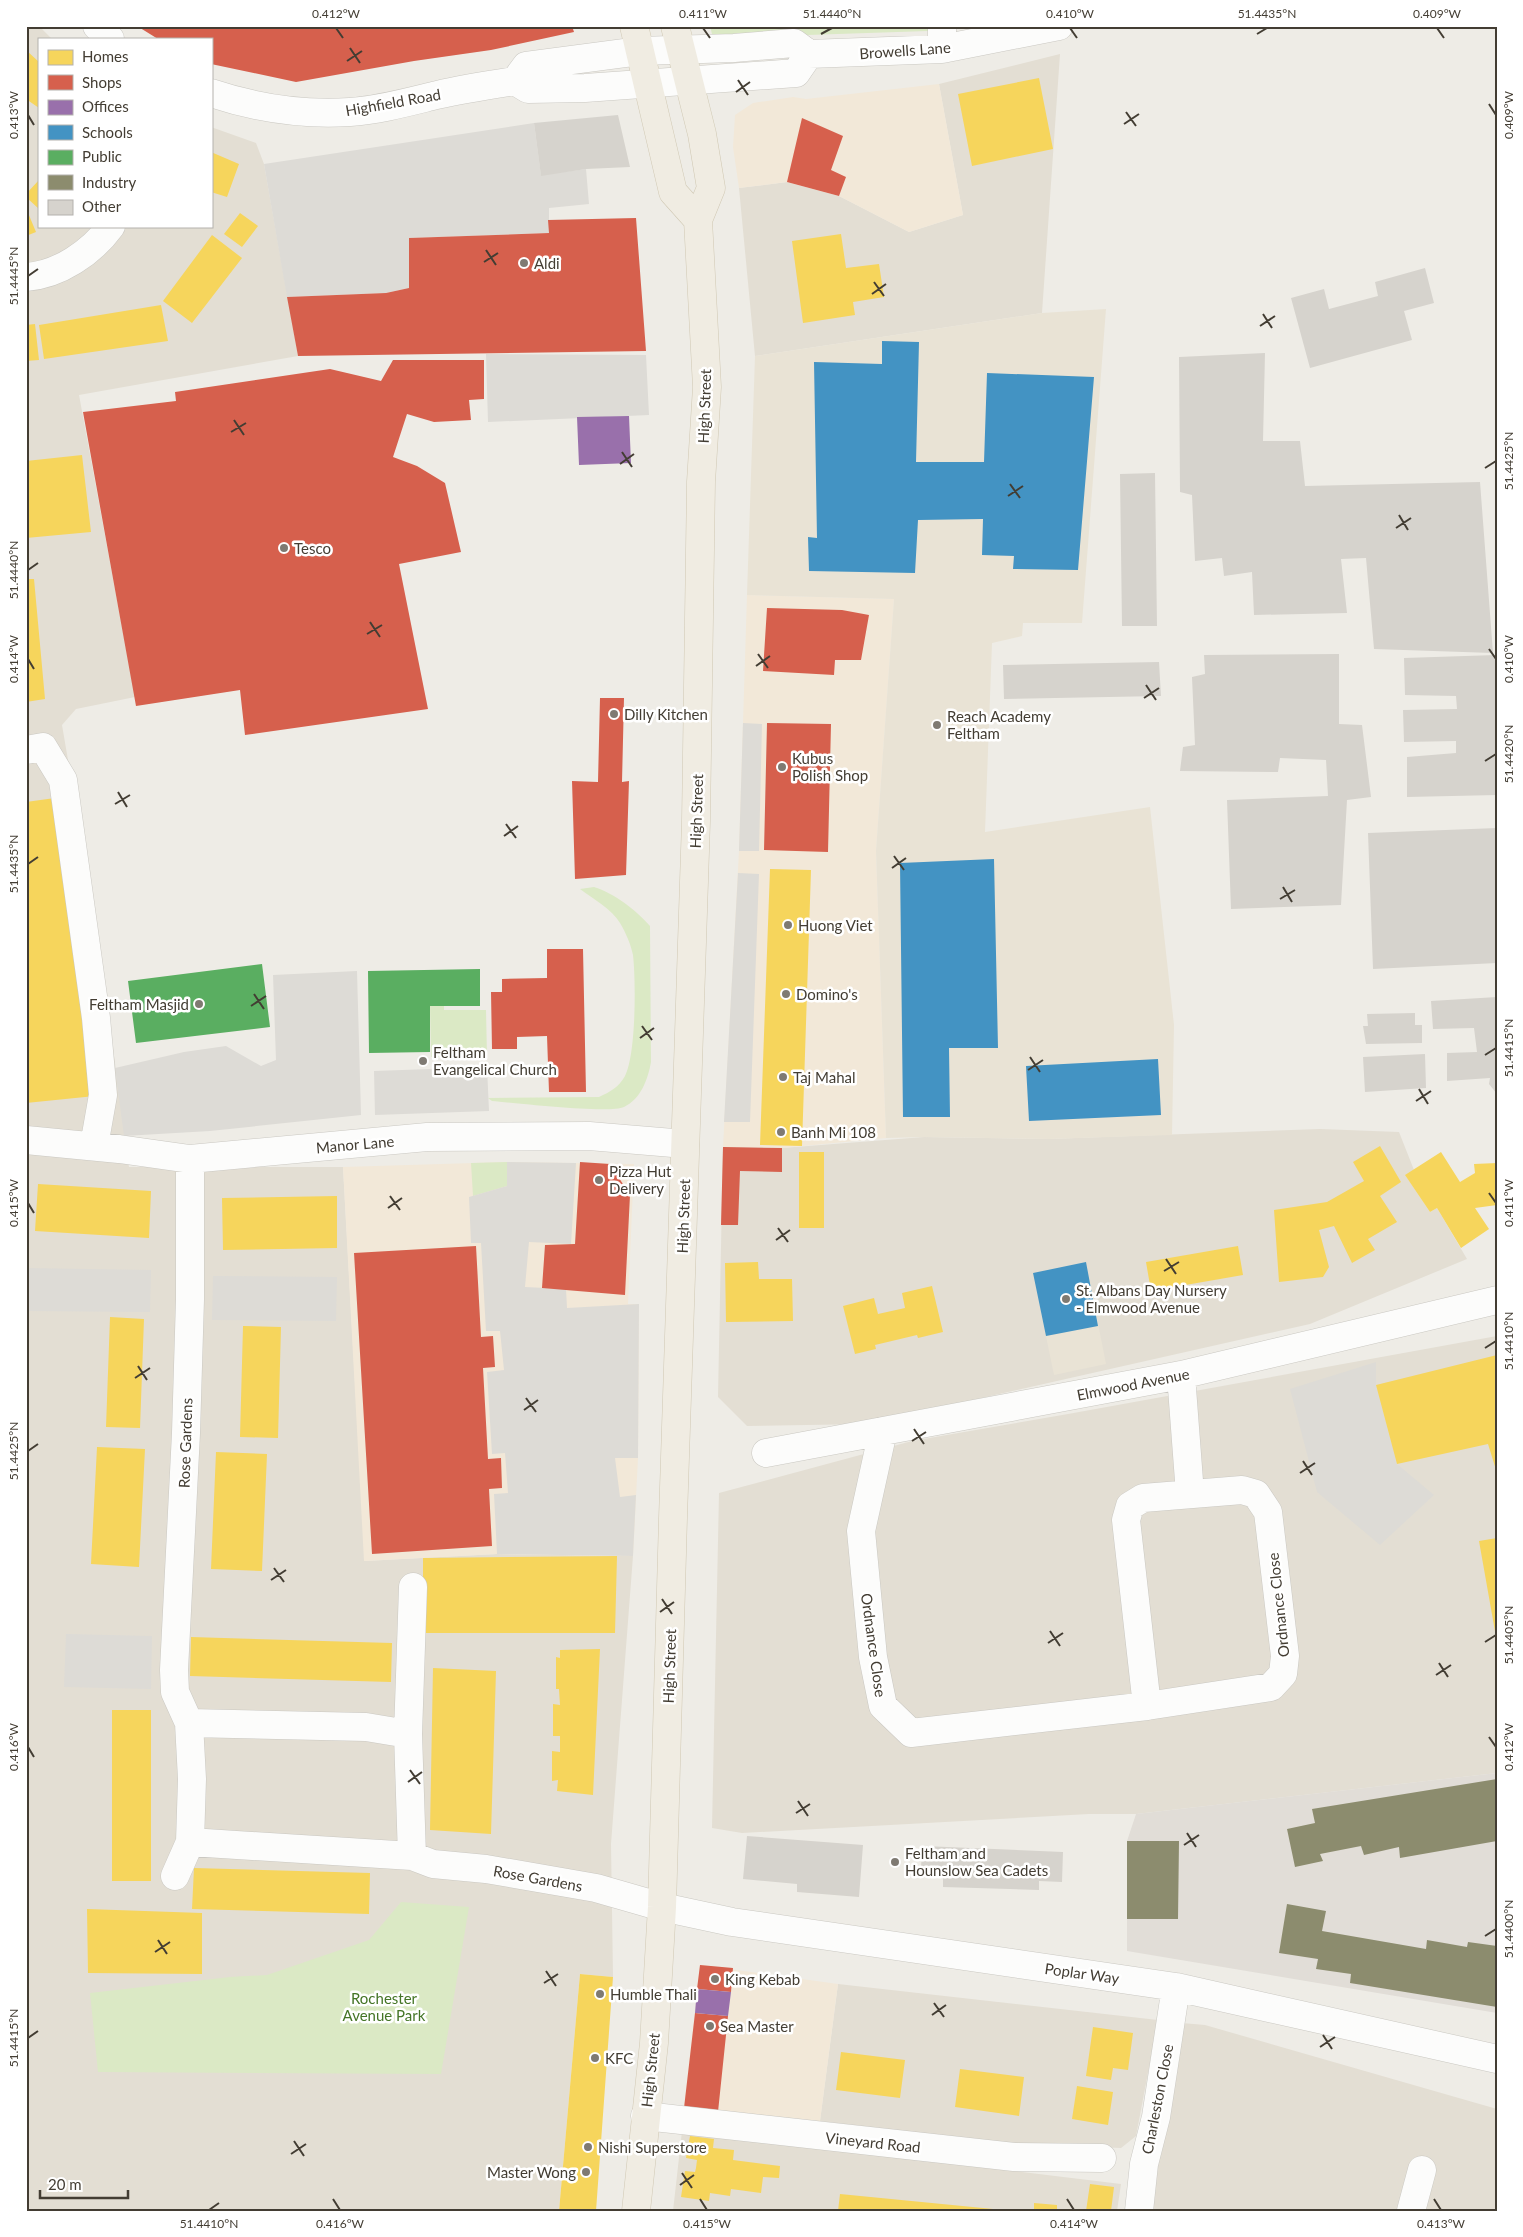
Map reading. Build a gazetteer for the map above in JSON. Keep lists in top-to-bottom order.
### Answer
{
  "streets": {
    "main road": ["High Street"],
    "street": [
      "Browells Lane",
      "Highfield Road",
      "Manor Lane",
      "Elmwood Avenue",
      "Rose Gardens",
      "Ordnance Close",
      "Poplar Way",
      "Charleston Close",
      "Vineyard Road"
    ]
  },
  "crossings": [
    ["Browells Lane", "High Street"],
    ["High Street", "Manor Lane"],
    ["High Street", "Rose Gardens"],
    ["High Street", "Poplar Way"],
    ["High Street", "Vineyard Road"],
    ["Manor Lane", "Rose Gardens"],
    ["Elmwood Avenue", "Ordnance Close"],
    ["Rose Gardens", "Poplar Way"],
    ["Poplar Way", "Charleston Close"]
  ],
  "parks": ["Rochester Avenue Park"],
  "places": [
    "Aldi",
    "Tesco",
    "Dilly Kitchen",
    "Reach Academy Feltham",
    "Kubus Polish Shop",
    "Huong Viet",
    "Domino's",
    "Feltham Masjid",
    "Feltham Evangelical Church",
    "Taj Mahal",
    "Banh Mi 108",
    "Pizza Hut Delivery",
    "St. Albans Day Nursery - Elmwood Avenue",
    "Feltham and Hounslow Sea Cadets",
    "King Kebab",
    "Humble Thali",
    "Sea Master",
    "KFC",
    "Nishi Superstore",
    "Master Wong"
  ],
  "legend": [
    "Homes",
    "Shops",
    "Offices",
    "Schools",
    "Public",
    "Industry",
    "Other"
  ],
  "scale_bar": "20 m",
  "coordinates": [
    "0.412°W",
    "0.411°W",
    "51.4440°N",
    "0.410°W",
    "51.4435°N",
    "0.409°W",
    "0.413°W",
    "51.4445°N",
    "51.4425°N",
    "0.414°W",
    "51.4420°N",
    "51.4415°N",
    "0.415°W",
    "51.4410°N",
    "51.4405°N",
    "0.416°W",
    "51.4400°N"
  ]
}
